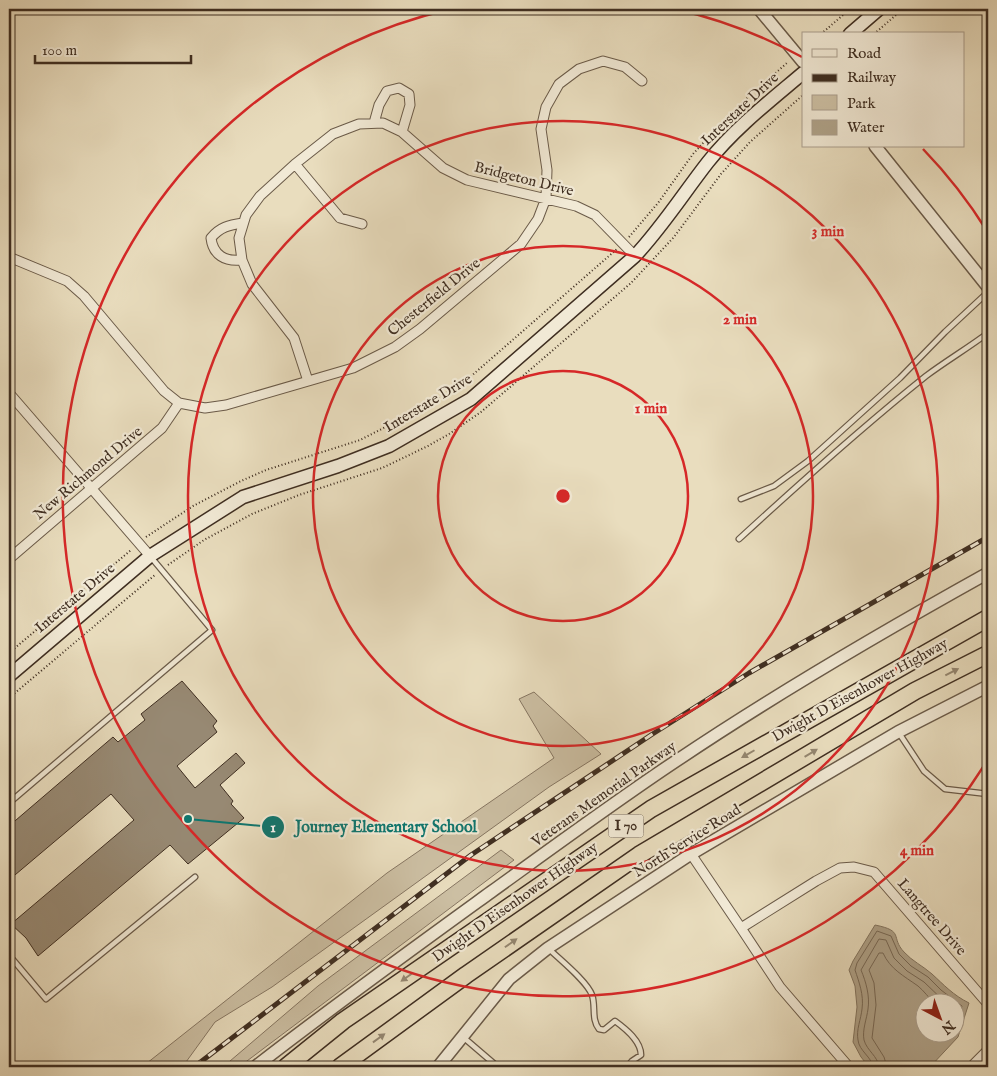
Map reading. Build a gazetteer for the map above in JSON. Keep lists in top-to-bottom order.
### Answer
{
  "streets": {
    "highway": ["Dwight D Eisenhower Highway", "I 70"],
    "main road": ["Interstate Drive"],
    "street": [
      "Bridgeton Drive",
      "Chesterfield Drive",
      "New Richmond Drive",
      "Veterans Memorial Parkway",
      "North Service Road",
      "Langtree Drive"
    ]
  },
  "crossings": [
    ["Interstate Drive", "Bridgeton Drive"],
    ["Bridgeton Drive", "Chesterfield Drive"],
    ["Chesterfield Drive", "New Richmond Drive"]
  ],
  "places": ["Journey Elementary School"],
  "legend": [
    "Road",
    "Railway",
    "Park",
    "Water"
  ],
  "scale_bar": "100 m",
  "north": "bottom right",
  "rings": [
    "3 min",
    "2 min",
    "1 min",
    "4 min"
  ]
}
